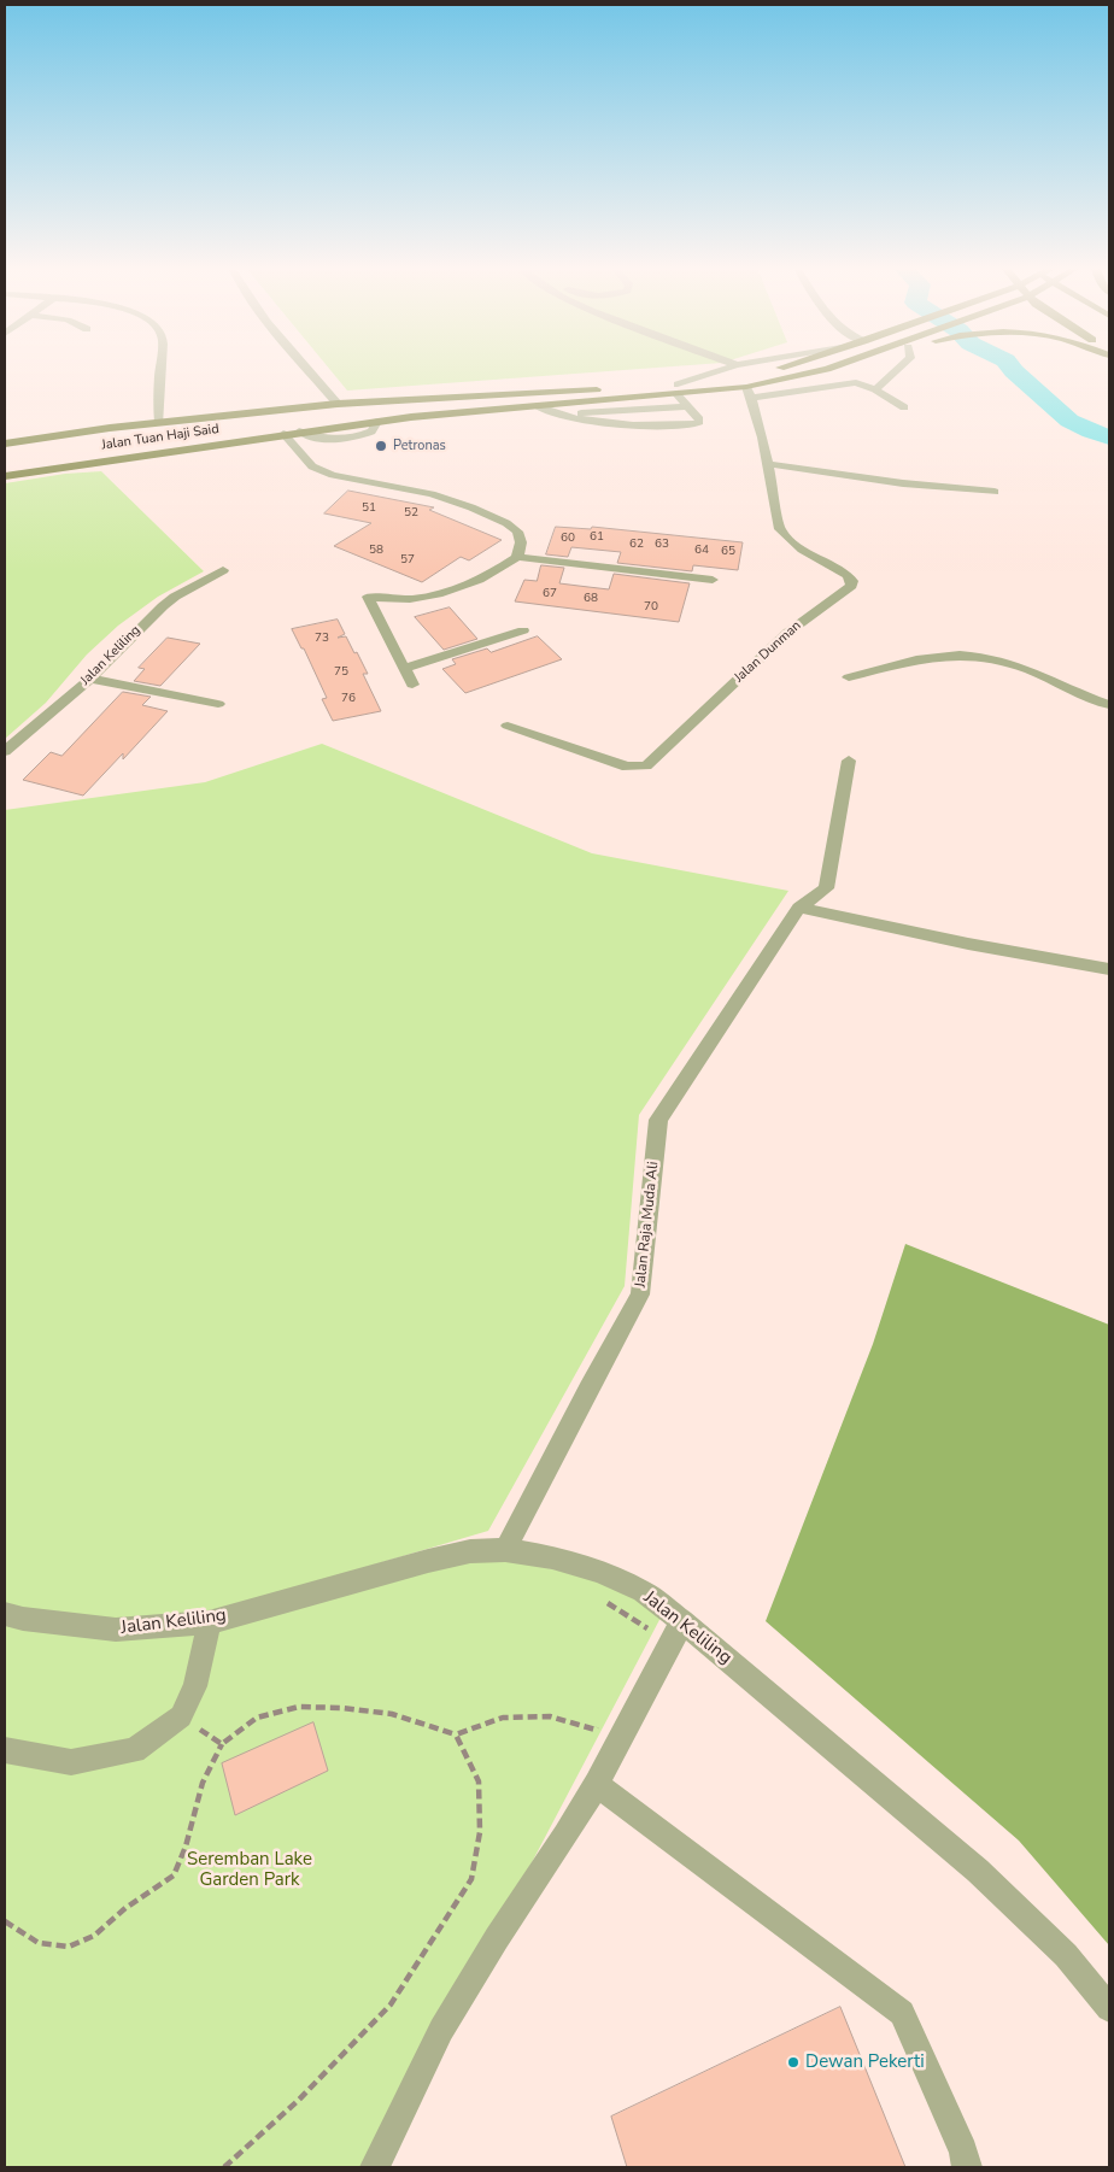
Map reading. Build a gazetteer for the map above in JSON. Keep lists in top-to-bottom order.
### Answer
{
  "streets": {
    "main road": ["Jalan Tuan Haji Said"],
    "street": ["Jalan Dunman", "Jalan Keliling", "Jalan Raja Muda Ali"]
  },
  "crossings": [
    ["Jalan Tuan Haji Said", "Jalan Dunman"],
    ["Jalan Keliling", "Jalan Raja Muda Ali"]
  ],
  "parks": ["Seremban Lake Garden Park"],
  "places": ["Petronas", "Dewan Pekerti"],
  "house_numbers": [
    "51",
    "52",
    "61",
    "60",
    "62",
    "63",
    "58",
    "64",
    "65",
    "57",
    "67",
    "68",
    "70",
    "73",
    "75",
    "76"
  ]
}
